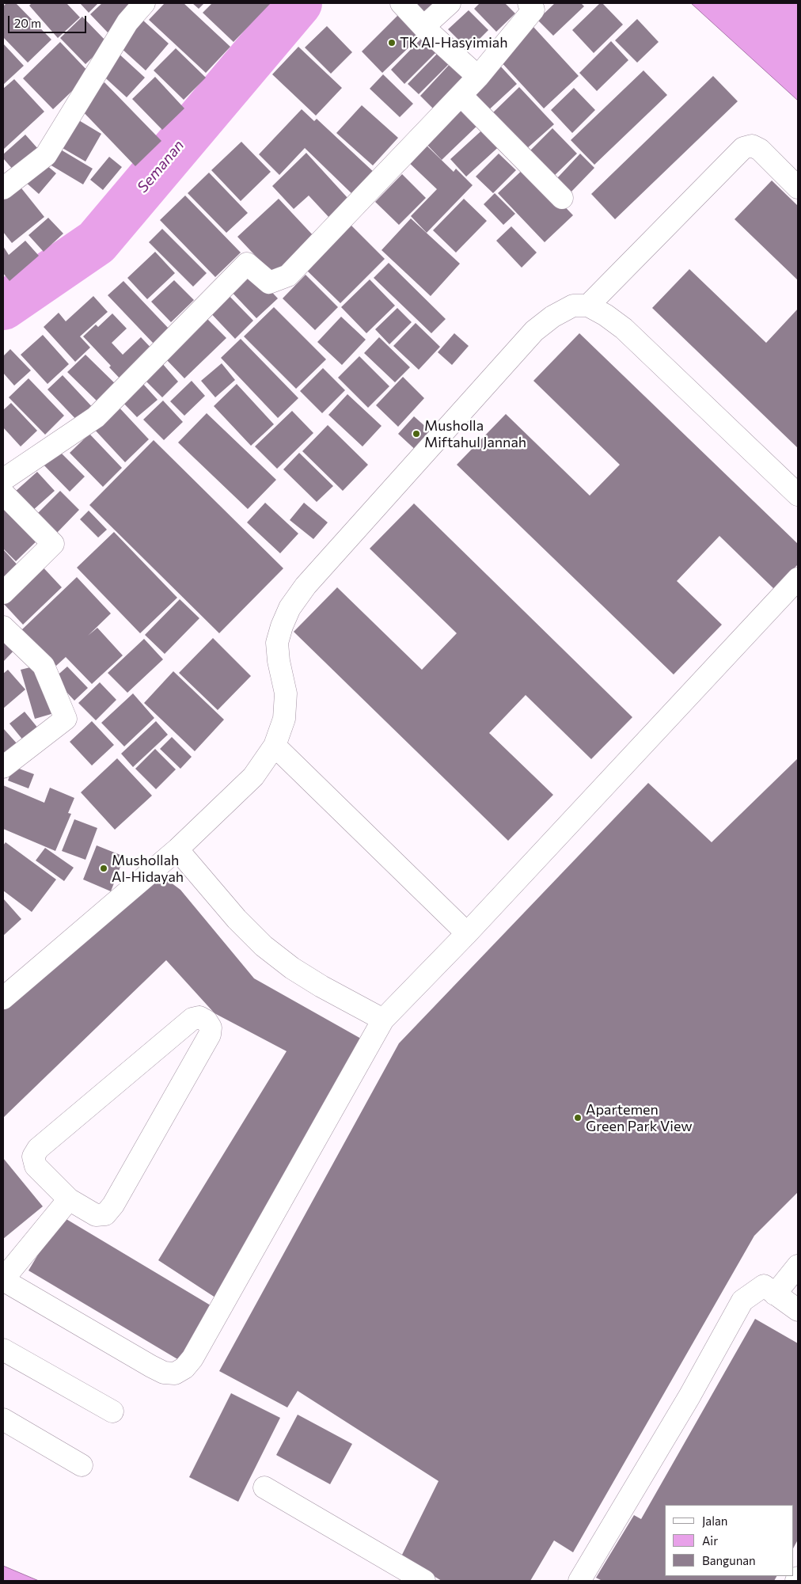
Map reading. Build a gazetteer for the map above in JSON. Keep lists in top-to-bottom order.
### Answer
{
  "water": ["Semanan"],
  "places": [
    "TK Al-Hasyimiah",
    "Musholla Miftahul Jannah",
    "Mushollah Al-Hidayah",
    "Apartemen Green Park View"
  ],
  "legend": ["Jalan", "Air", "Bangunan"],
  "scale_bar": "20 m"
}
